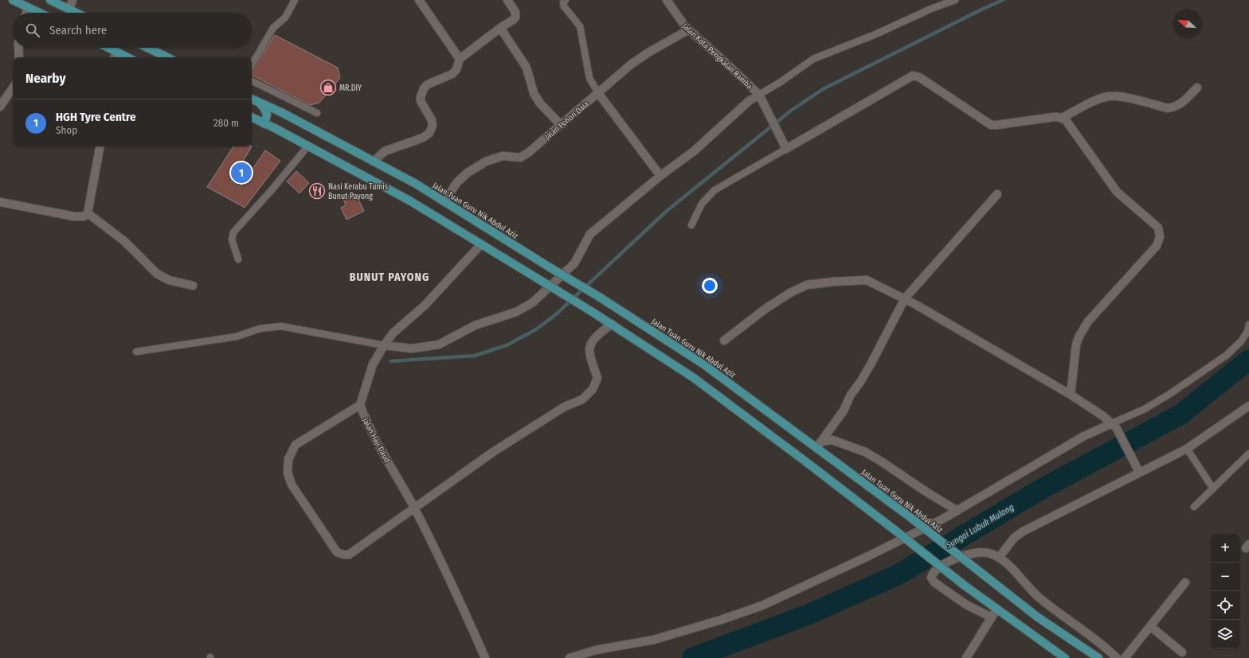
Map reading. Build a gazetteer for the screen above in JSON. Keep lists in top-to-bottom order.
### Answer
{
  "streets": {
    "main road": ["Jalan Tuan Guru Nik Abdul Aziz"],
    "street": ["Jalan Kota Pengkalan Ramba", "Jalan Pohon Dala", "Jalan Haji Daud"]
  },
  "crossings": [
    ["Jalan Kota Pengkalan Ramba", "Jalan Pohon Dala"],
    ["Jalan Pohon Dala", "Jalan Tuan Guru Nik Abdul Aziz"]
  ],
  "districts": ["BUNUT PAYONG"],
  "water": ["Sungai Lubuk Mulong"],
  "places": {
    "shop": ["MR.DIY"],
    "restaurant": ["Nasi Kerabu Tumis Bunut Payong"]
  },
  "north": "top left",
  "page": {
    "search": "Search here",
    "heading": "Nearby",
    "list": [
      {
        "mark": "1",
        "name": "HGH Tyre Centre",
        "note": "Shop",
        "value": "280 m"
      }
    ],
    "pins": "1",
    "map_buttons": ["+", "−"]
  }
}
